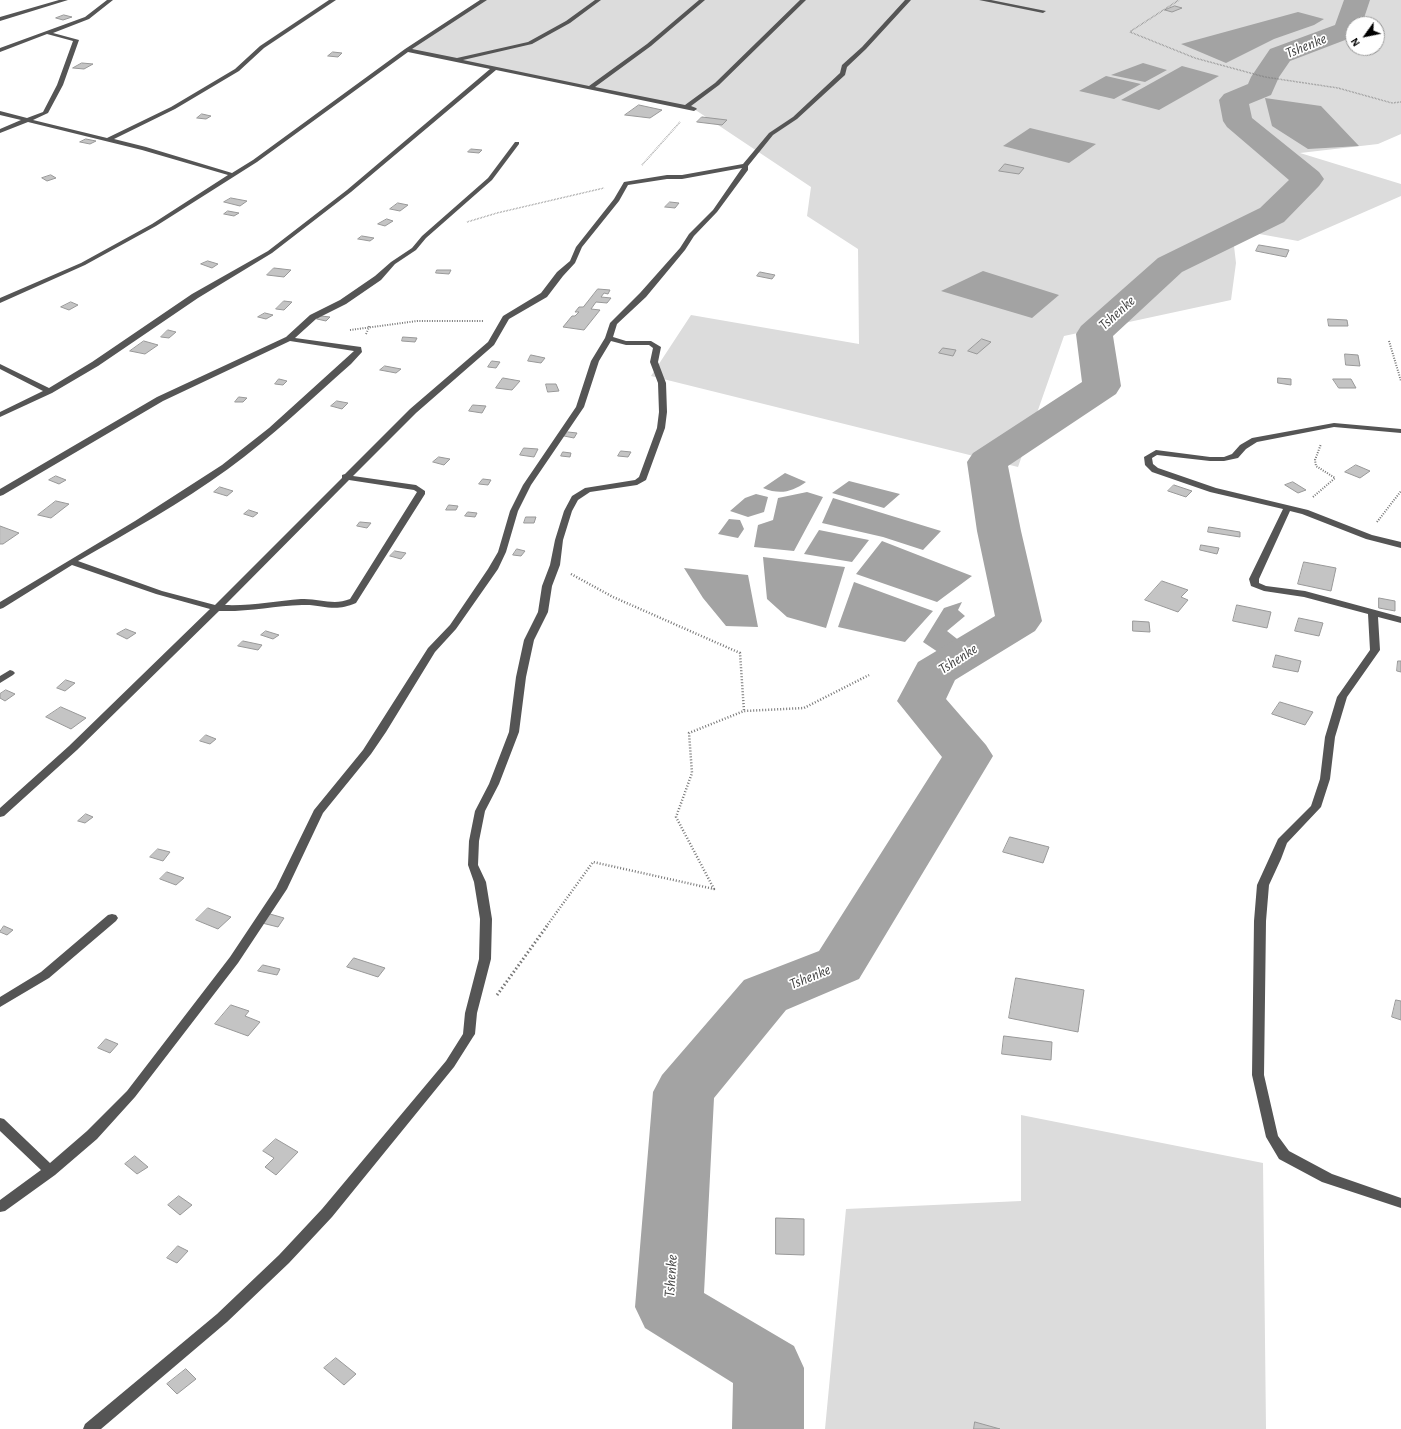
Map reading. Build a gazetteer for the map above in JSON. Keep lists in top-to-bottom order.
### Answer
{
  "water": ["Tshenke"],
  "north": "bottom left"
}
